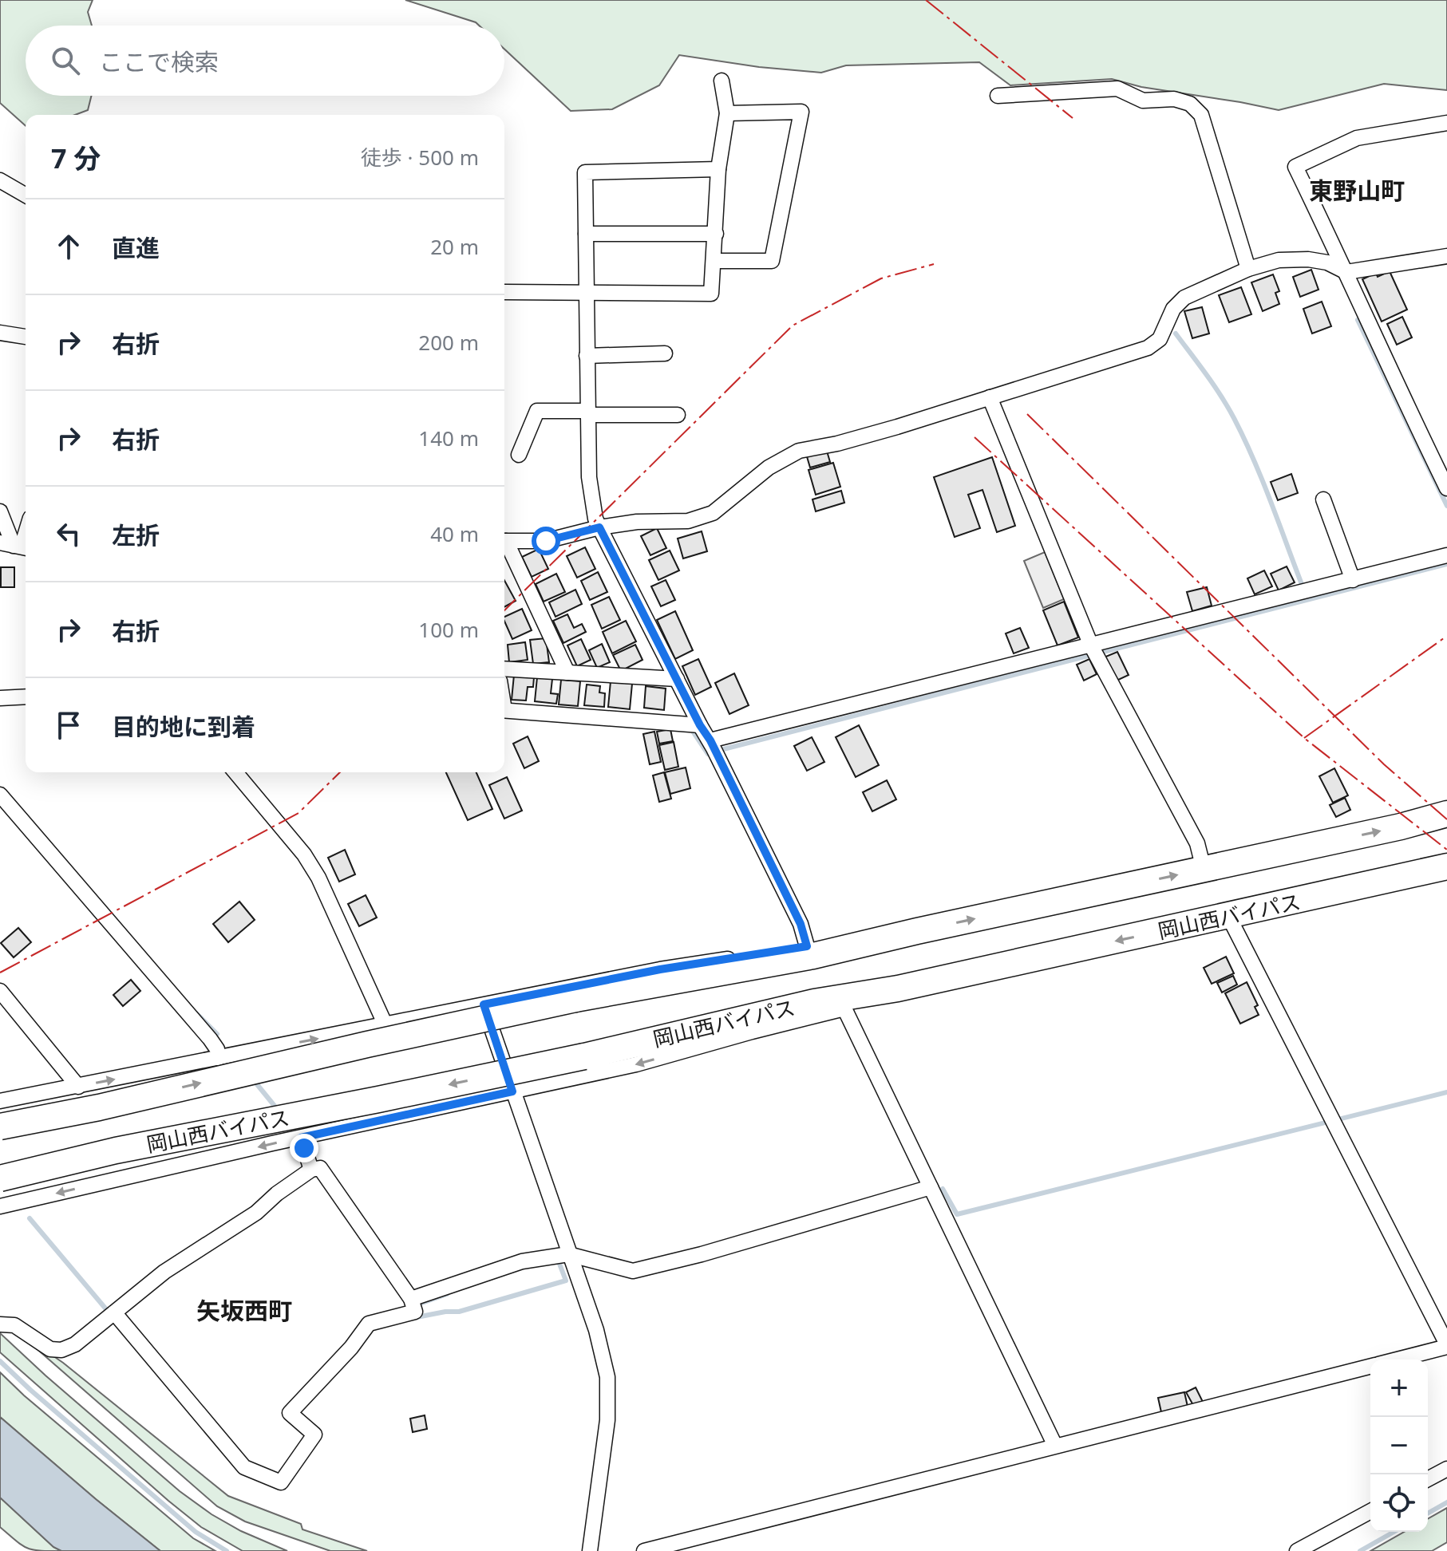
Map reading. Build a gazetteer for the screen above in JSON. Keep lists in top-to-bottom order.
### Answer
{
  "streets": {
    "highway": ["岡山西バイパス"]
  },
  "districts": ["東野山町", "矢坂西町"],
  "page": {
    "search": "ここで検索",
    "heading": ["7 分", "徒歩 · 500 m"],
    "list": [
      ["直進", "20 m"],
      ["右折", "200 m"],
      ["右折", "140 m"],
      ["左折", "40 m"],
      ["右折", "100 m"],
      "目的地に到着"
    ],
    "map_buttons": ["+", "−"]
  }
}
